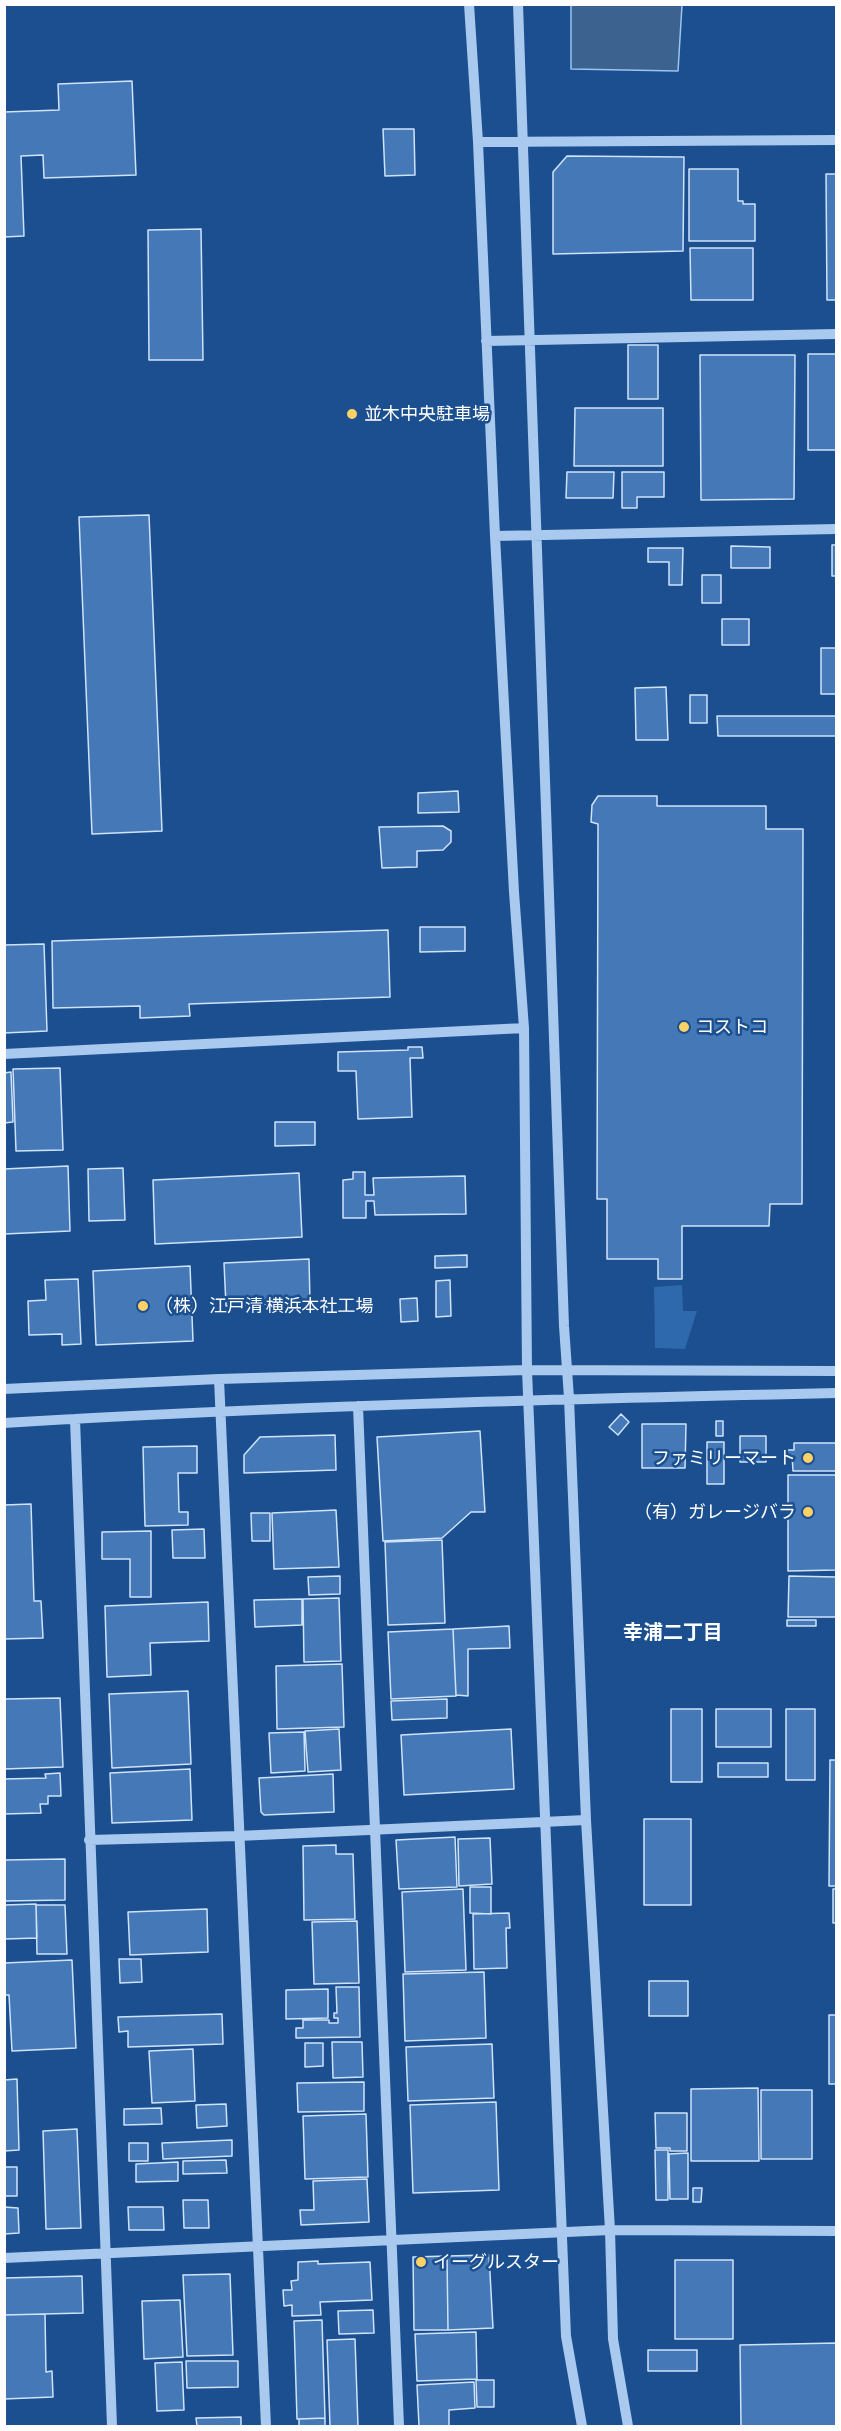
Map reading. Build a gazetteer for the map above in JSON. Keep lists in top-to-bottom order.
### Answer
{
  "districts": ["幸浦二丁目"],
  "places": [
    "並木中央駐車場",
    "コストコ",
    "（株）江戸清 横浜本社工場",
    "ファミリーマート",
    "（有）ガレージバラ",
    "イーグルスター"
  ]
}
